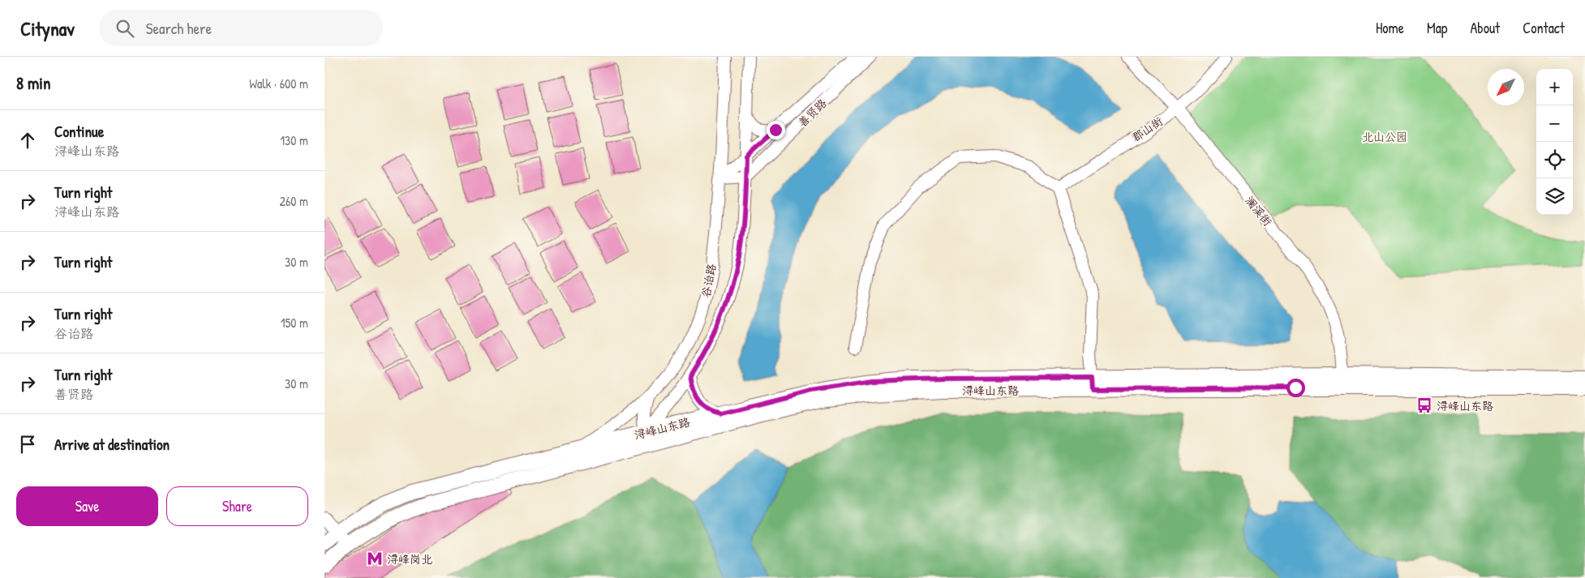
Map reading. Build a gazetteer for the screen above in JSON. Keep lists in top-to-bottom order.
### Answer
{
  "streets": {
    "main road": ["浔峰山东路"],
    "street": [
      "善贤路",
      "郡山街",
      "澜溪街",
      "谷诒路"
    ]
  },
  "crossings": [
    ["善贤路", "谷诒路"],
    ["郡山街", "澜溪街"],
    ["澜溪街", "浔峰山东路"],
    ["谷诒路", "浔峰山东路"]
  ],
  "parks": ["北山公园"],
  "places": {
    "bus stop": ["浔峰山东路"],
    "metro station": ["浔峰岗北"]
  },
  "north": "bottom left",
  "page": {
    "header": "Citynav",
    "search": "Search here",
    "nav": [
      "Home",
      "Map",
      "About",
      "Contact"
    ],
    "heading": ["8 min", "Walk · 600 m"],
    "map_buttons": ["+", "−"],
    "list": [
      ["Continue", "浔峰山东路", "130 m"],
      ["Turn right", "浔峰山东路", "260 m"],
      ["Turn right", "30 m"],
      ["Turn right", "谷诒路", "150 m"],
      ["Turn right", "善贤路", "30 m"],
      "Arrive at destination"
    ],
    "buttons": ["Save", "Share"]
  }
}
